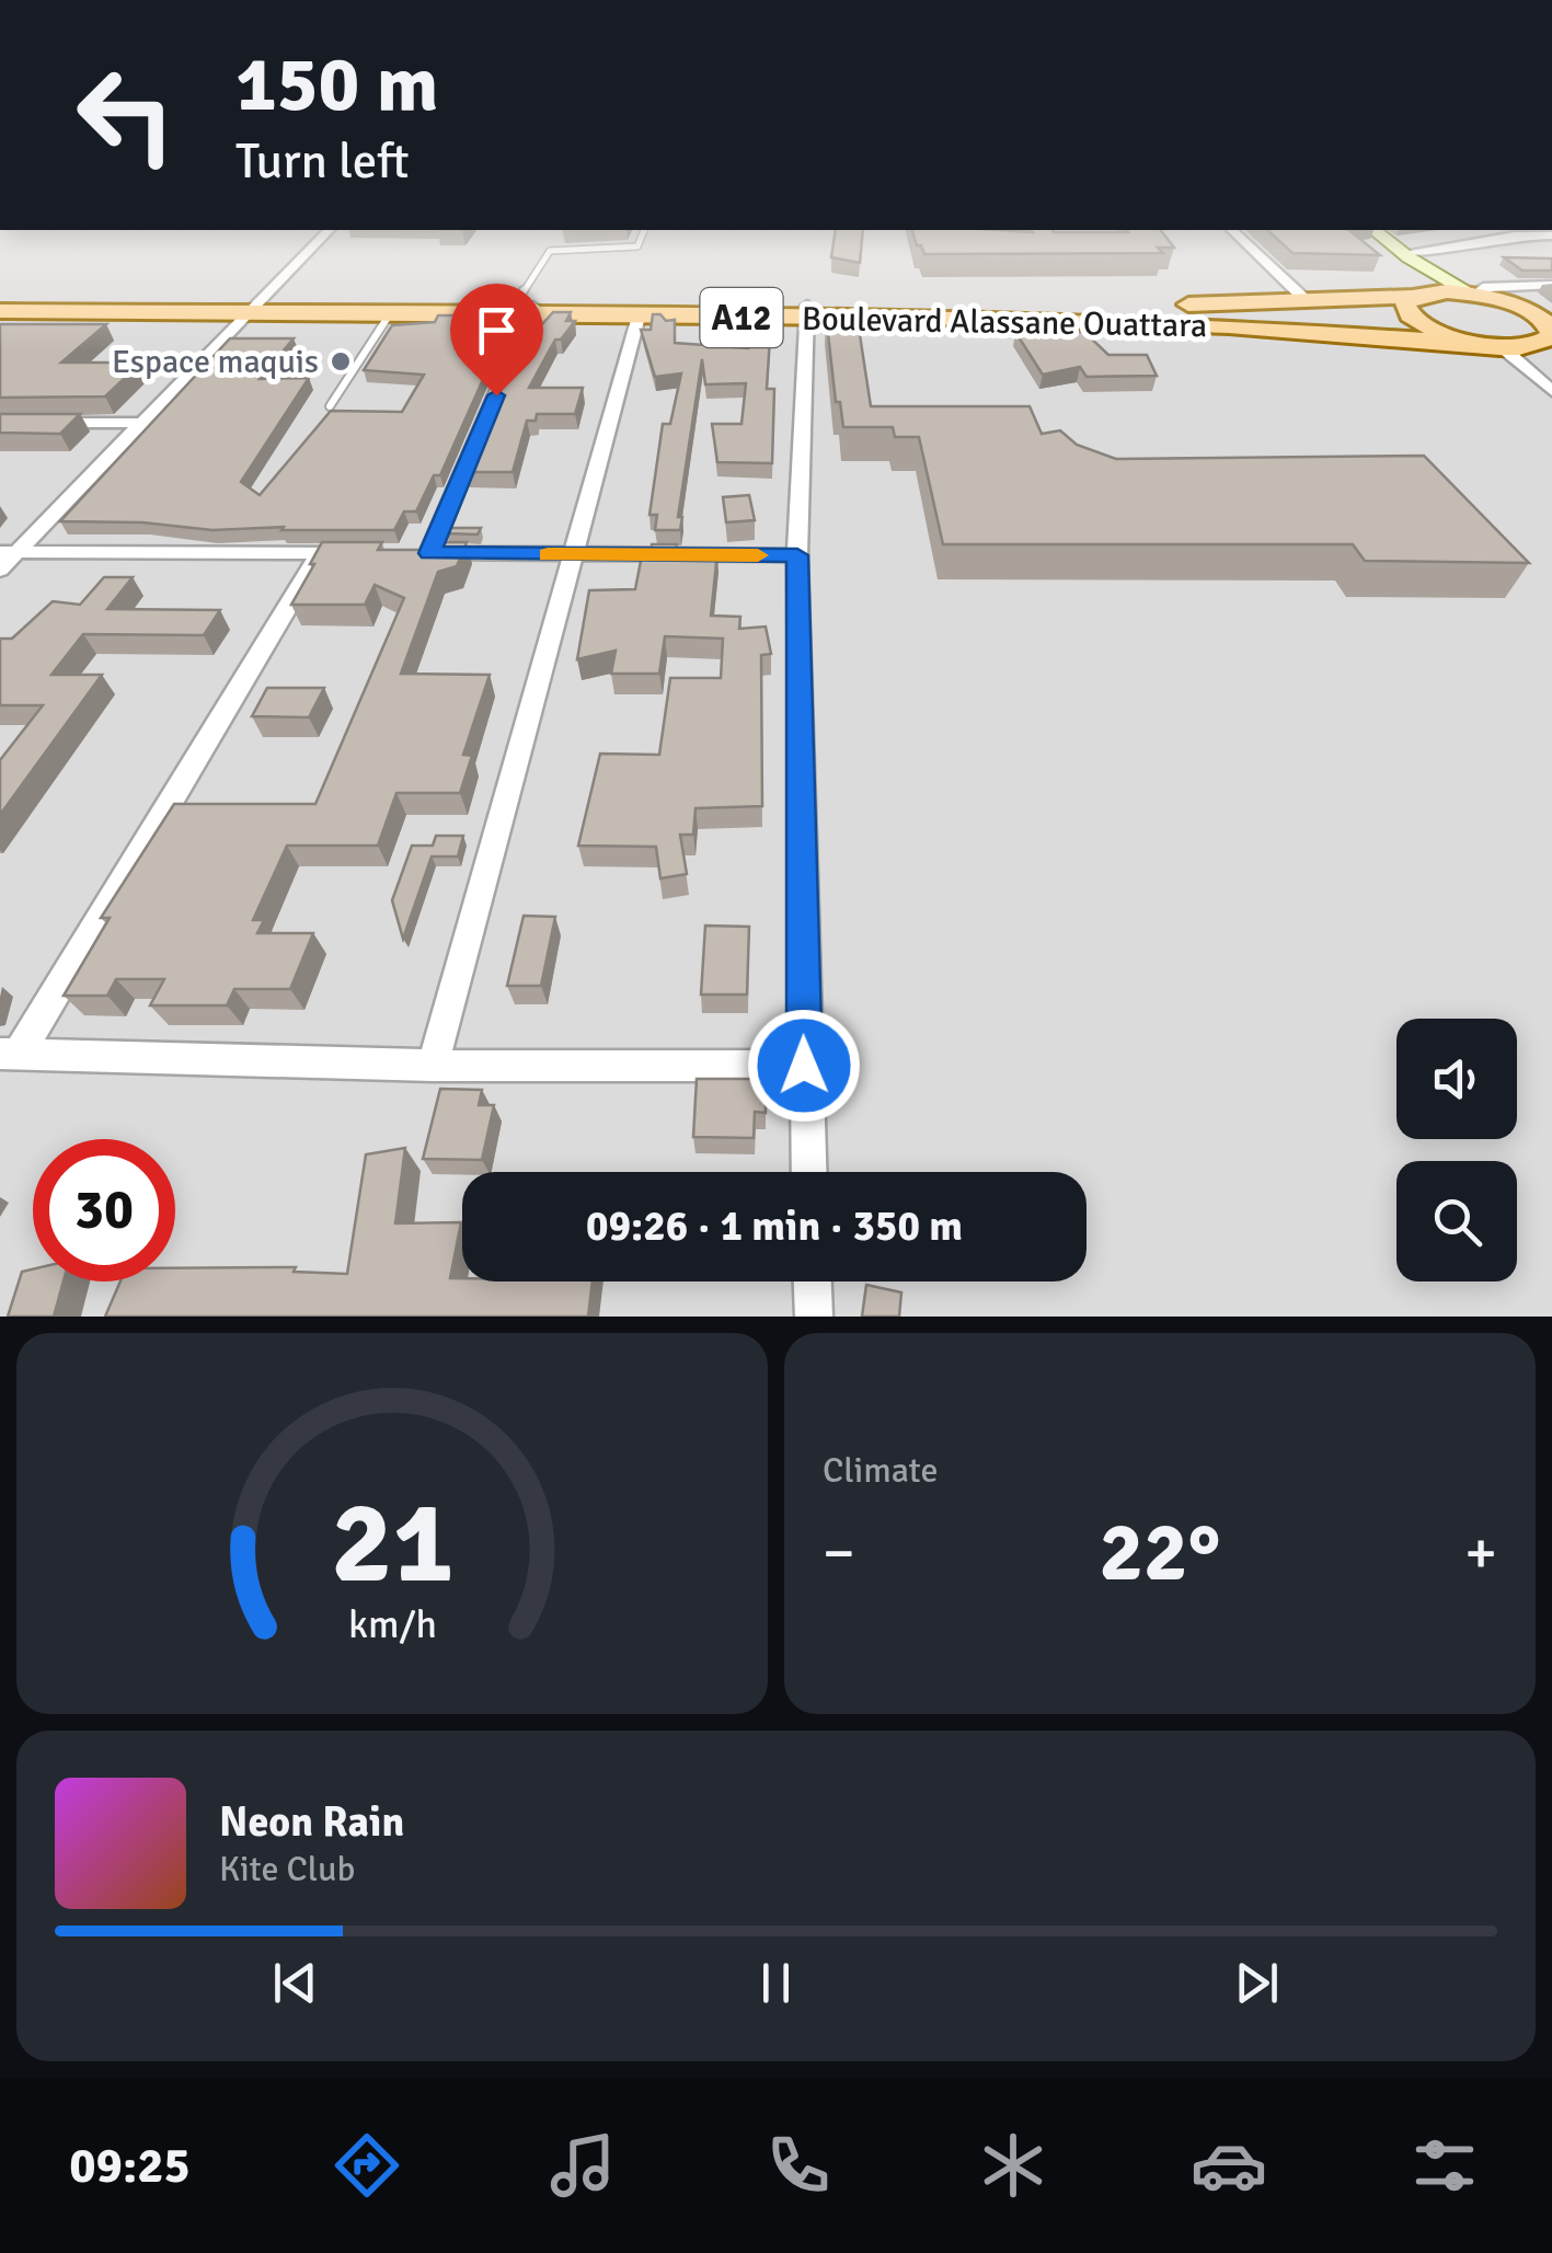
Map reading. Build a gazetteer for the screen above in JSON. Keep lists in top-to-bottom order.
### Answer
{
  "streets": {
    "main road": ["A12", "Boulevard Alassane Ouattara"]
  },
  "places": ["Espace maquis"],
  "page": {
    "turn": ["150 m", "Turn left"],
    "limit": "30",
    "trip": "09:26 · 1 min · 350 m",
    "tile": "Climate",
    "heat": ["−", "22°", "+"],
    "song": ["Neon Rain", "Kite Club"],
    "tabs": "09:25",
    "gauge": ["21", "km/h"]
  }
}
